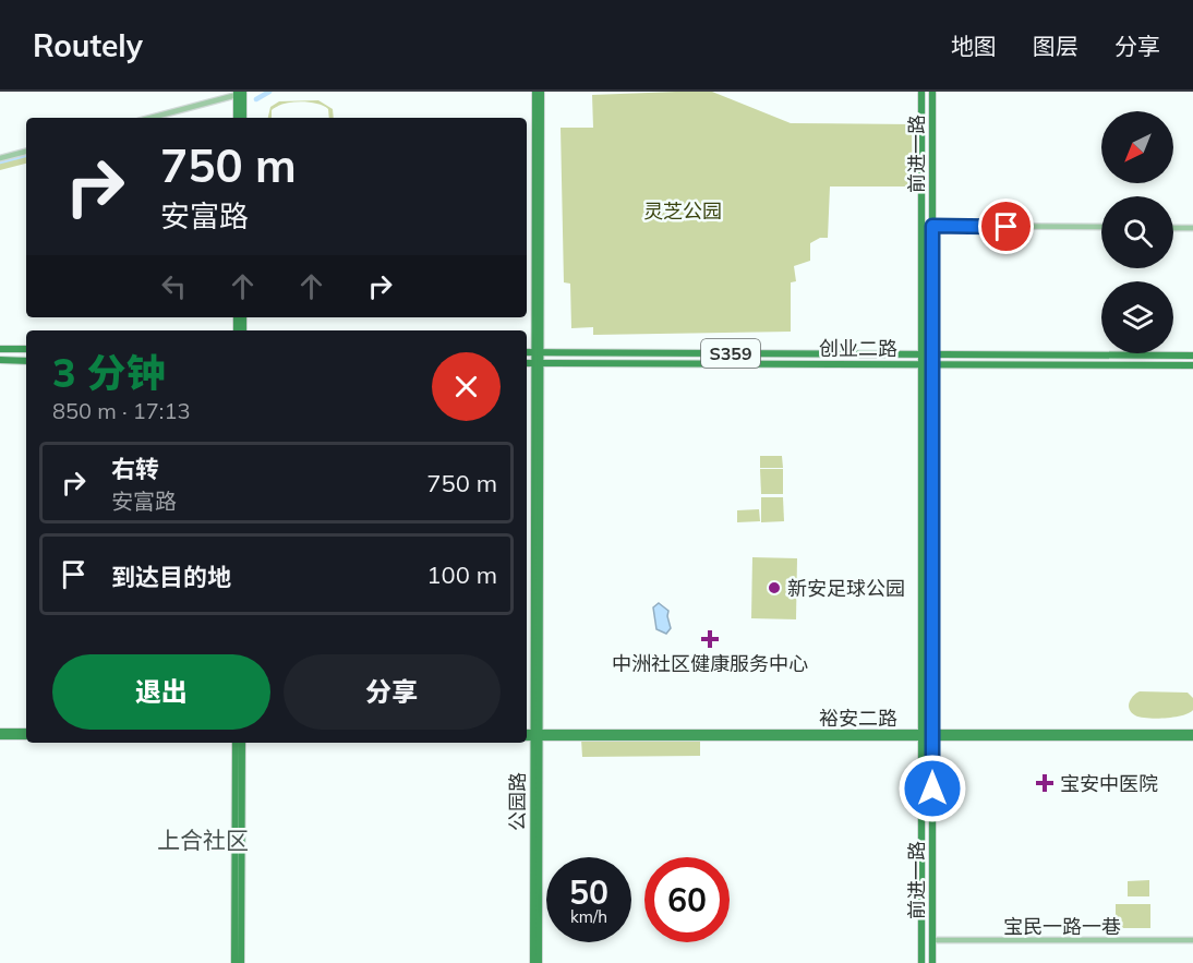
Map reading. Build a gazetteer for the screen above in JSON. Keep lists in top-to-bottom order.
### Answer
{
  "streets": {
    "main road": [
      "前进一路",
      "创业二路",
      "S359",
      "裕安二路",
      "公园路"
    ],
    "street": ["宝民一路一巷"]
  },
  "crossings": [
    ["前进一路", "创业二路"],
    ["前进一路", "裕安二路"],
    ["前进一路", "宝民一路一巷"],
    ["创业二路", "公园路"],
    ["裕安二路", "公园路"]
  ],
  "districts": ["上合社区"],
  "parks": ["灵芝公园"],
  "places": {
    "other": ["新安足球公园"],
    "health": ["中洲社区健康服务中心", "宝安中医院"]
  },
  "north": "bottom left",
  "page": {
    "header": "Routely",
    "nav": ["地图", "图层", "分享"],
    "turn": ["750 m", "安富路"],
    "heading": ["3 分钟", "850 m · 17:13"],
    "list": [
      {
        "name": "右转",
        "note": "安富路",
        "value": "750 m"
      },
      {
        "name": "到达目的地",
        "value": "100 m"
      }
    ],
    "buttons": ["退出", "分享"],
    "speed": "50 km/h",
    "limit": "60"
  }
}
